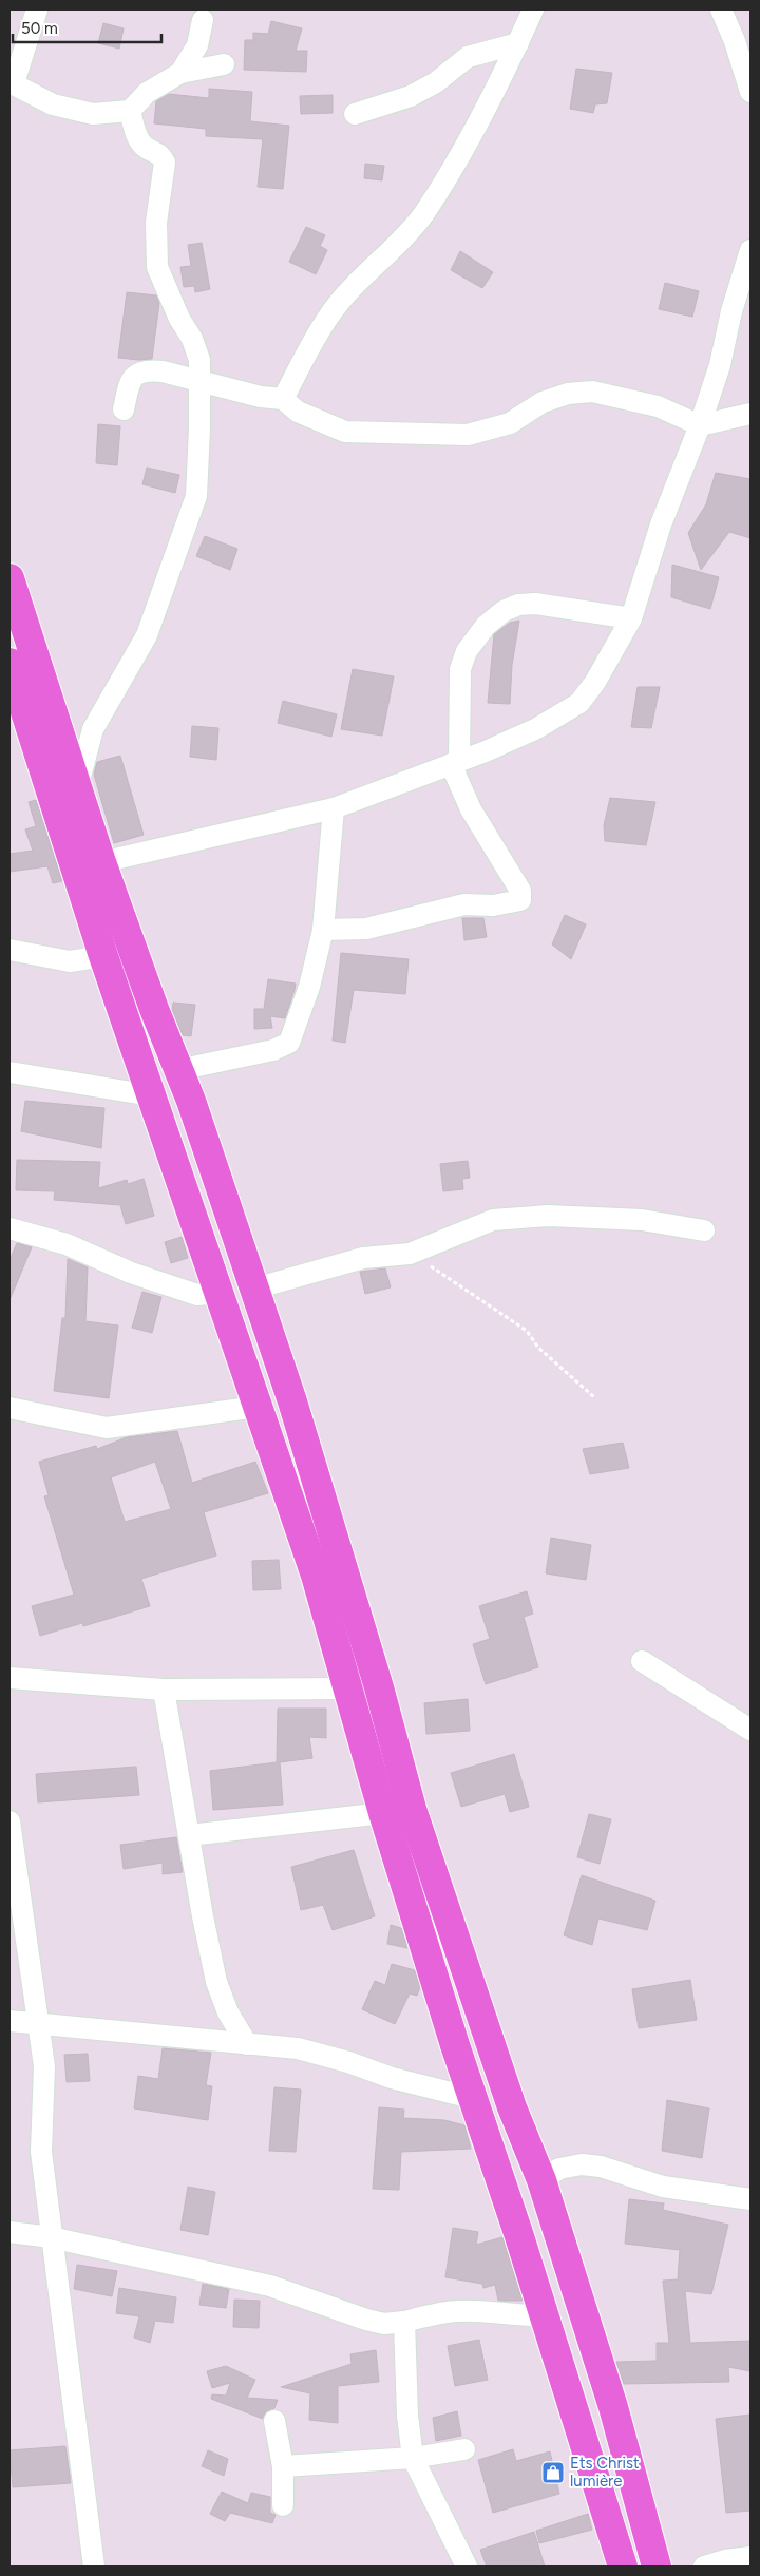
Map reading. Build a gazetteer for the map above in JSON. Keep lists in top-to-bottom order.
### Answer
{
  "places": {
    "shop": ["Ets Christ lumière"]
  },
  "scale_bar": "50 m"
}
